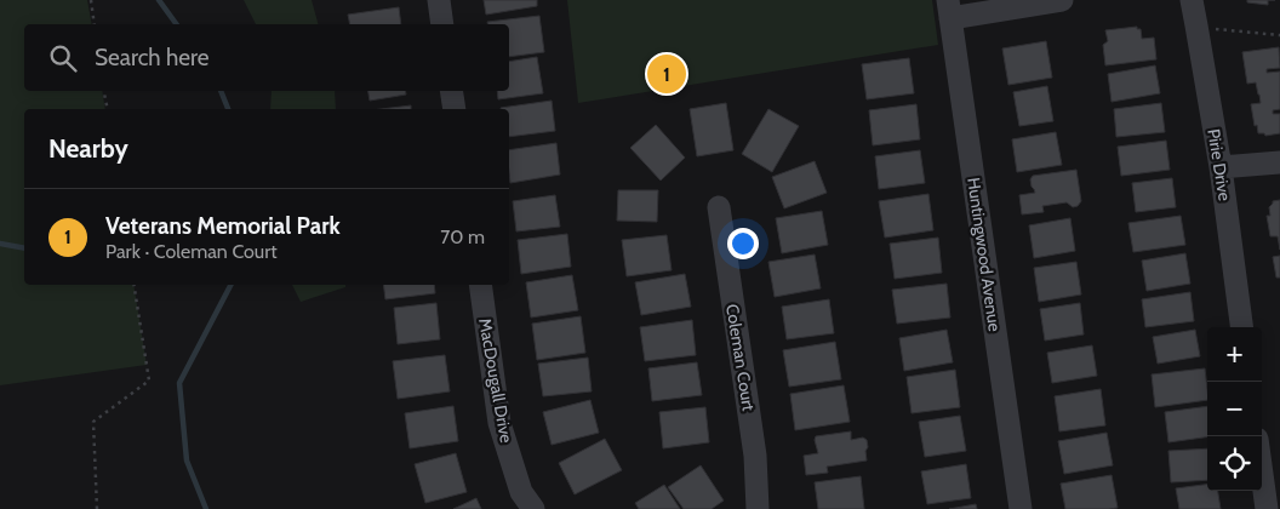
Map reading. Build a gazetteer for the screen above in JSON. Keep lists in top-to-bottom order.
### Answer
{
  "streets": {
    "street": [
      "Pirie Drive",
      "Huntingwood Avenue",
      "Coleman Court",
      "MacDougall Drive"
    ]
  },
  "page": {
    "search": "Search here",
    "pins": "1",
    "heading": "Nearby",
    "list": [
      {
        "mark": "1",
        "name": "Veterans Memorial Park",
        "note": "Park · Coleman Court",
        "value": "70 m"
      }
    ],
    "map_buttons": ["+", "−"]
  }
}
